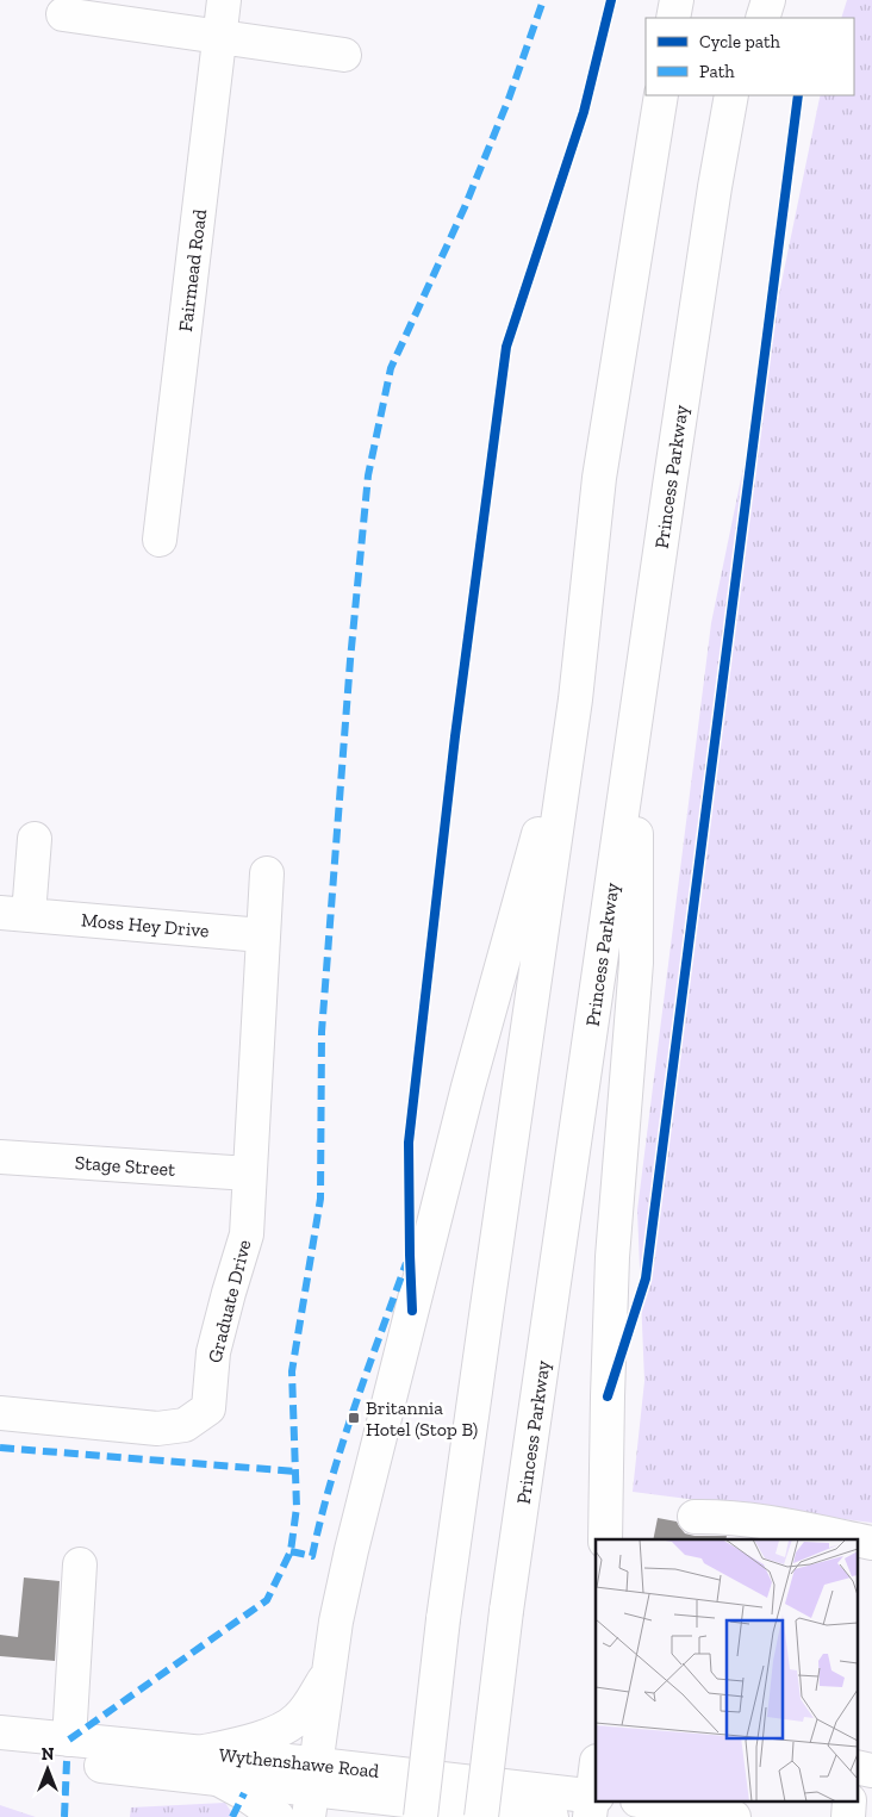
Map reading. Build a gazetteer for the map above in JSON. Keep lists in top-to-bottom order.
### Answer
{
  "streets": {
    "main road": [
      "Fairmead Road",
      "Princess Parkway",
      "Moss Hey Drive",
      "Stage Street",
      "Graduate Drive",
      "Wythenshawe Road"
    ]
  },
  "crossings": [
    ["Moss Hey Drive", "Graduate Drive"],
    ["Stage Street", "Graduate Drive"]
  ],
  "places": {
    "transit": ["Britannia Hotel (Stop B)"]
  },
  "legend": ["Cycle path", "Path"],
  "north": "top"
}
